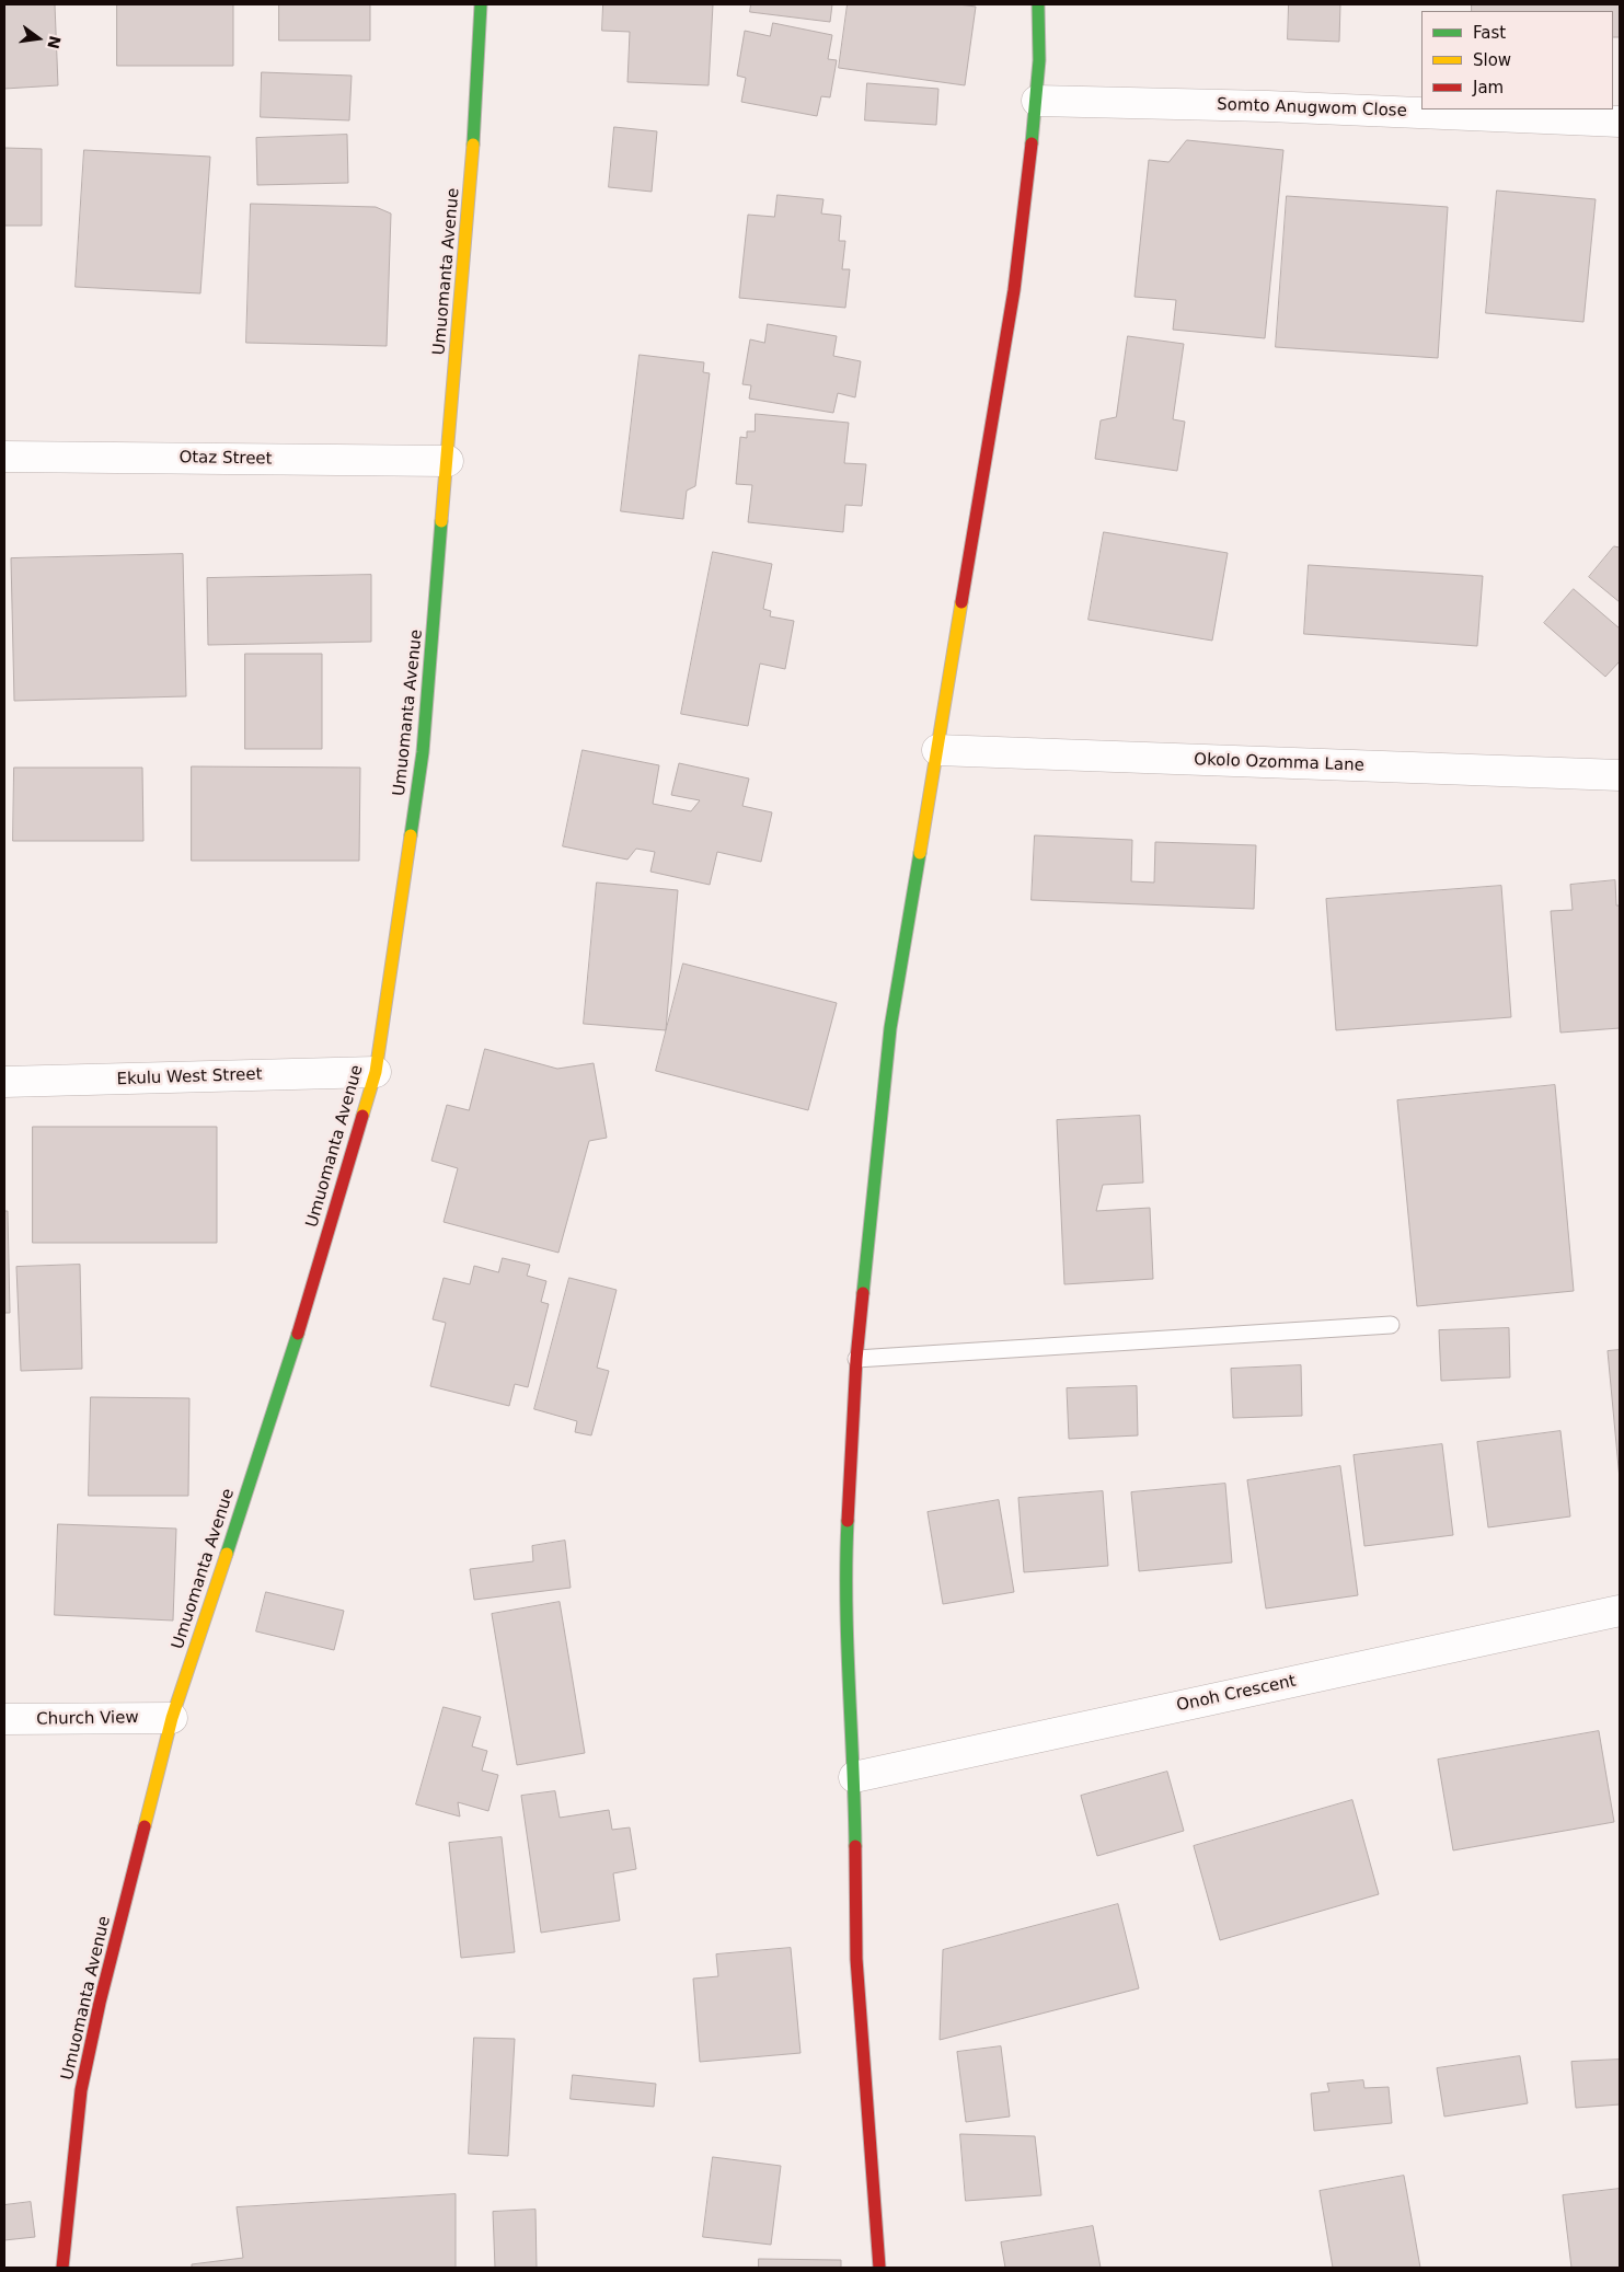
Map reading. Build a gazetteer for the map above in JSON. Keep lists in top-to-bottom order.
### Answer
{
  "streets": {
    "street": [
      "Somto Anugwom Close",
      "Umuomanta Avenue",
      "Otaz Street",
      "Okolo Ozomma Lane",
      "Ekulu West Street",
      "Onoh Crescent",
      "Church View"
    ]
  },
  "crossings": [
    ["Umuomanta Avenue", "Otaz Street"],
    ["Umuomanta Avenue", "Ekulu West Street"],
    ["Umuomanta Avenue", "Church View"]
  ],
  "legend": ["Fast", "Slow", "Jam"],
  "north": "right"
}
